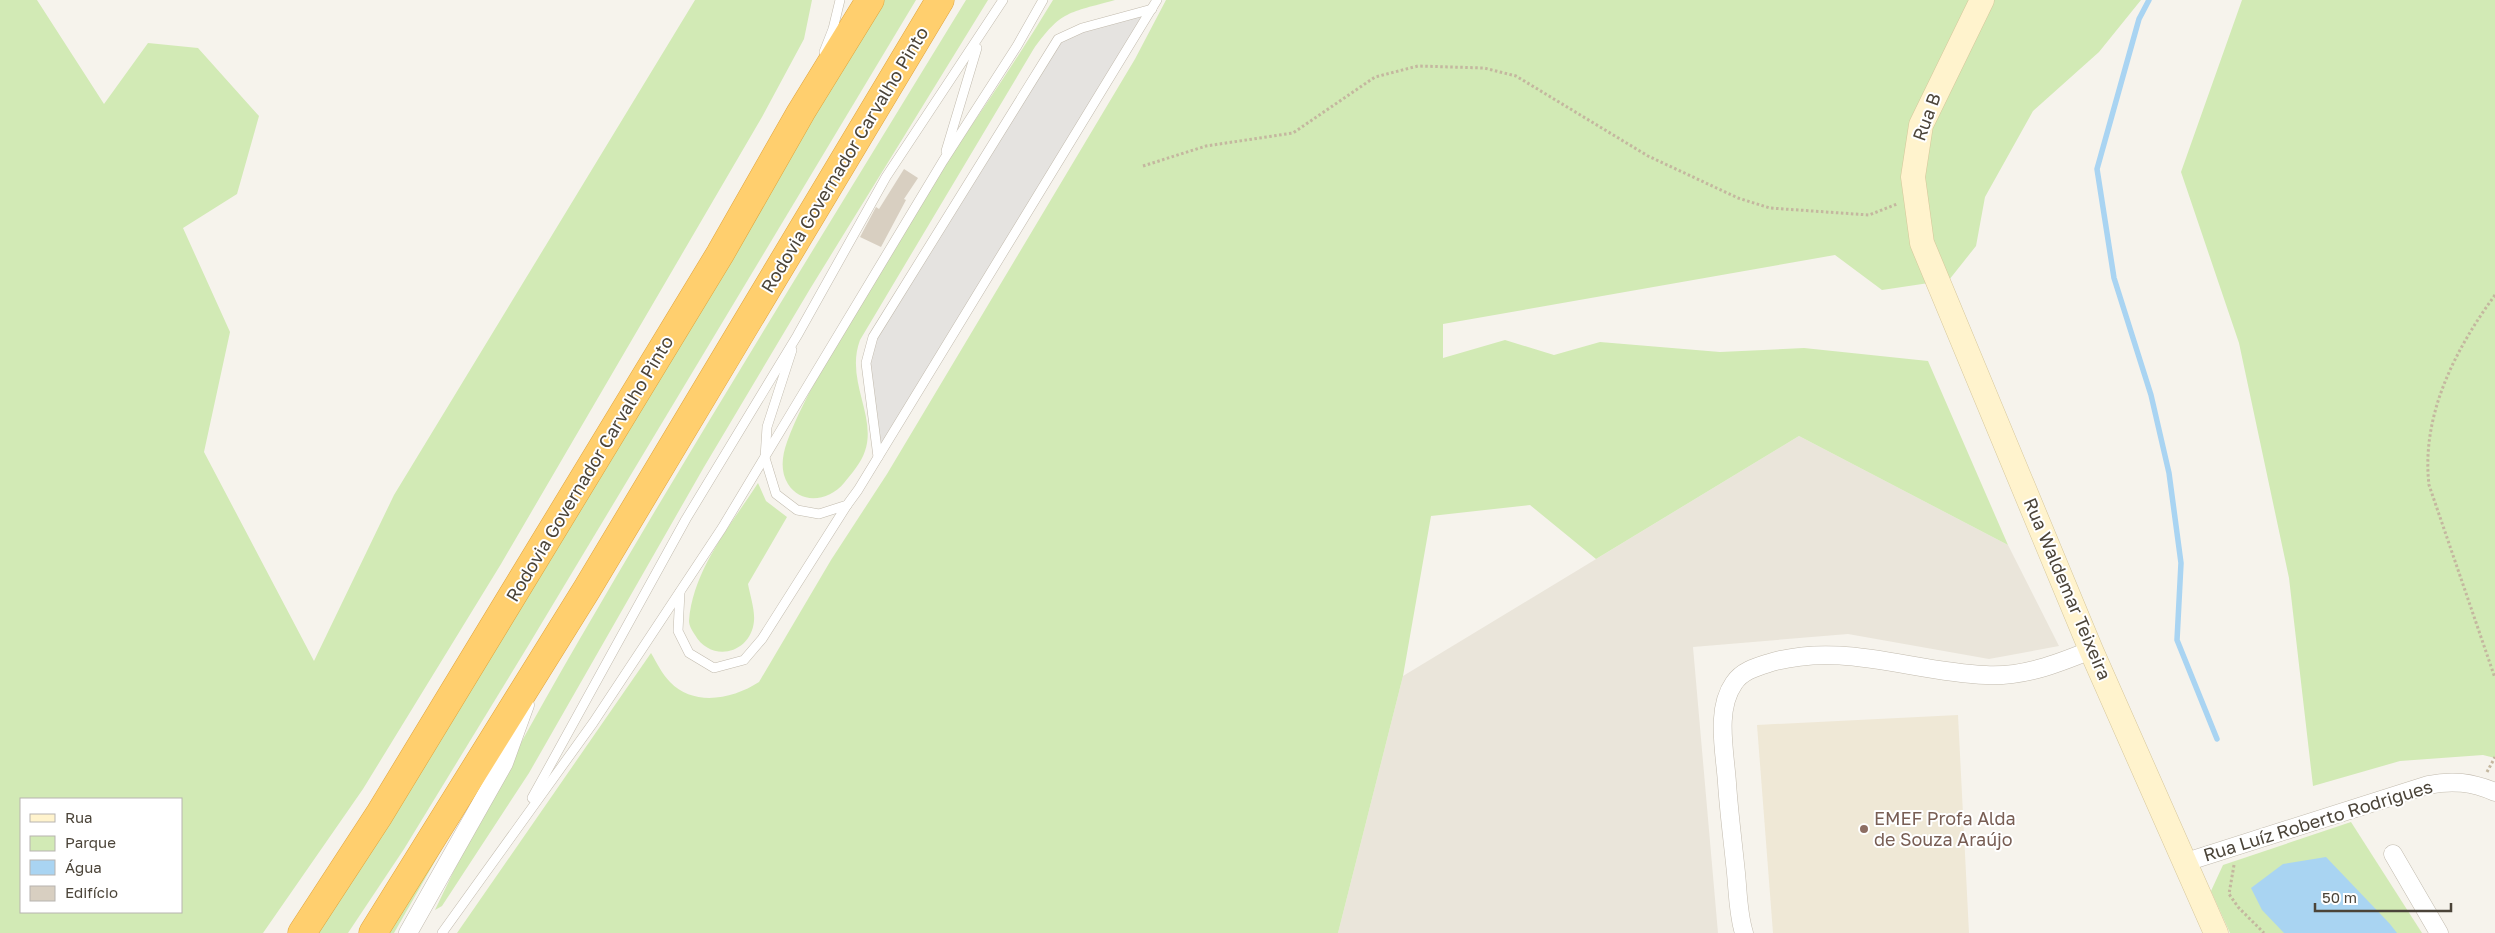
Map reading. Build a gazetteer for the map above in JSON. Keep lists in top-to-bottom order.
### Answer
{
  "streets": {
    "highway": ["Rodovia Governador Carvalho Pinto"],
    "street": ["Rua B", "Rua Waldemar Teixeira", "Rua Luíz Roberto Rodrigues"]
  },
  "crossings": [
    ["Rua B", "Rua Waldemar Teixeira"],
    ["Rua Waldemar Teixeira", "Rua Luíz Roberto Rodrigues"]
  ],
  "places": ["EMEF Profª Alda de Souza Araújo"],
  "legend": [
    "Rua",
    "Parque",
    "Água",
    "Edifício"
  ],
  "scale_bar": "50 m"
}
